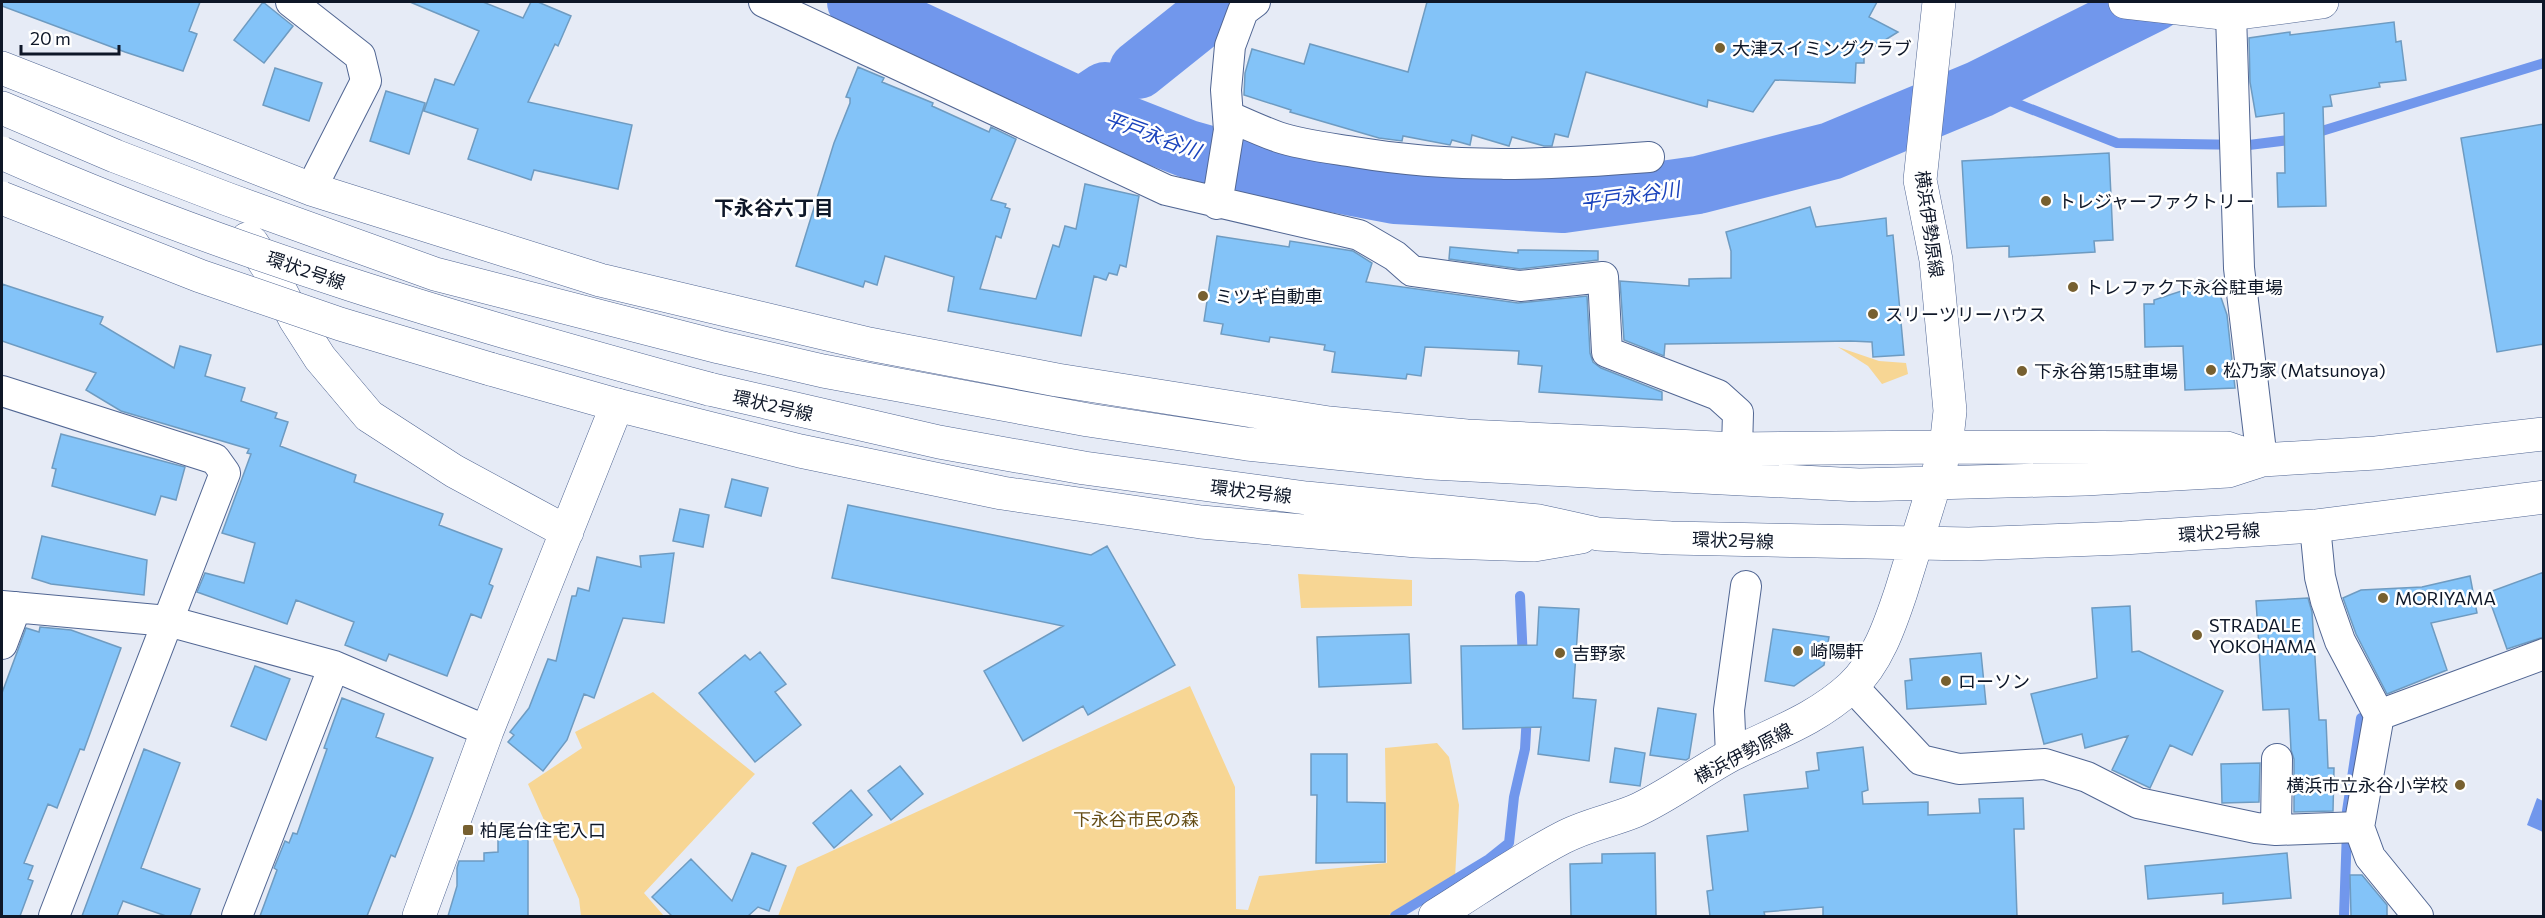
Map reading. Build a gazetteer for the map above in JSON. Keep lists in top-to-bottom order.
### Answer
{
  "streets": {
    "main road": ["横浜伊勢原線", "環状2号線"]
  },
  "crossings": [
    ["横浜伊勢原線", "環状2号線"]
  ],
  "districts": ["下永谷六丁目"],
  "water": ["平戸永谷川"],
  "parks": ["下永谷市民の森"],
  "places": {
    "other": [
      "大津スイミングクラブ",
      "トレジャーファクトリー",
      "トレファク下永谷駐車場",
      "ミツギ自動車",
      "スリーツリーハウス",
      "松乃家 (Matsunoya)",
      "下永谷第15駐車場",
      "MORIYAMA",
      "STRADALE YOKOHAMA",
      "崎陽軒",
      "吉野家",
      "ローソン",
      "横浜市立永谷小学校"
    ],
    "transit": ["柏尾台住宅入口"]
  },
  "scale_bar": "20 m"
}
